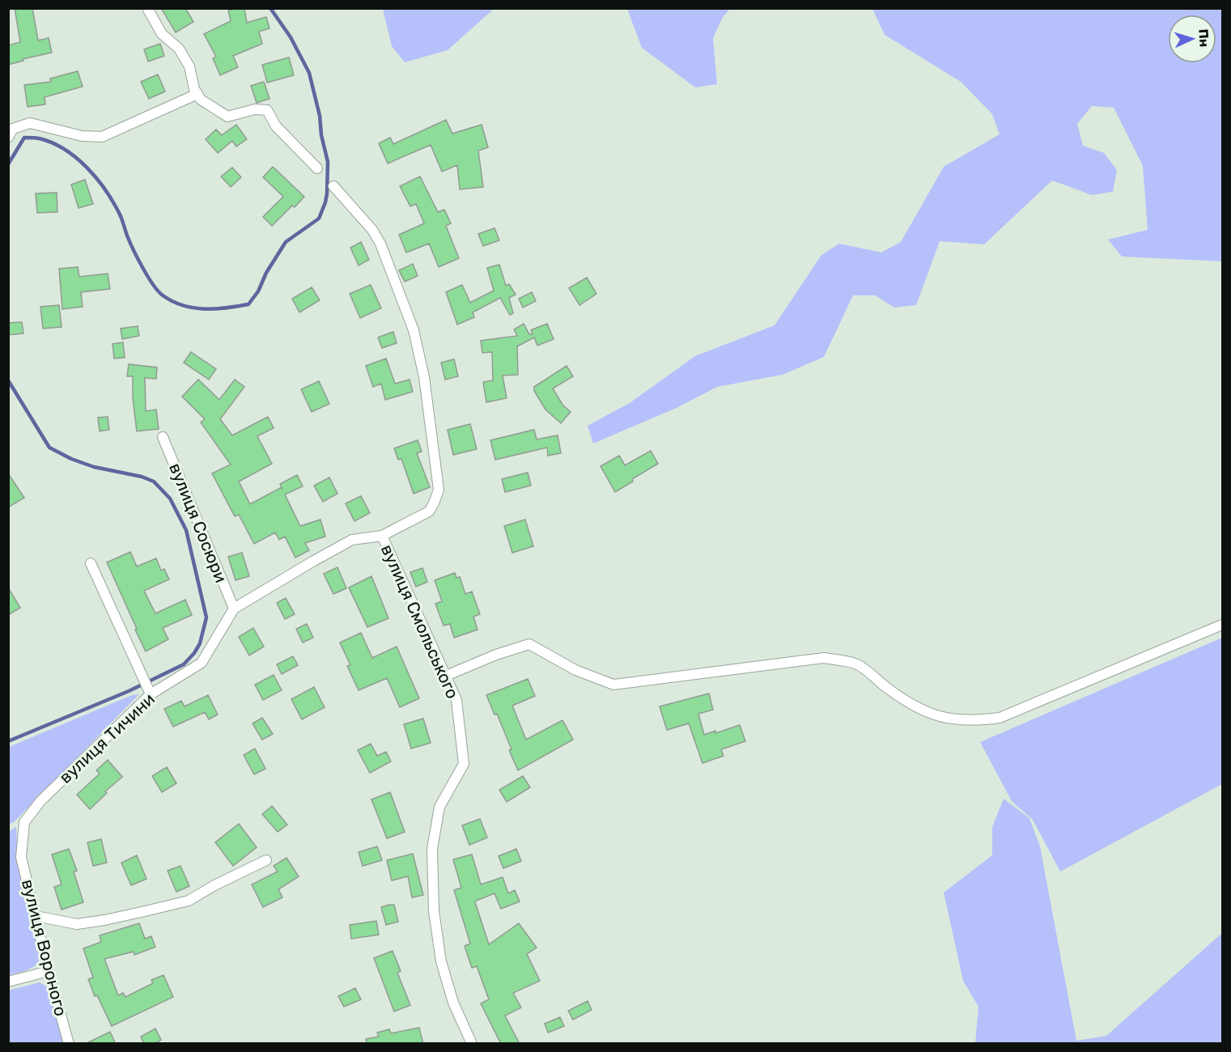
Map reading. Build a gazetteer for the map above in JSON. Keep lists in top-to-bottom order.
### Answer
{
  "streets": {
    "street": [
      "вулиця Сосюри",
      "вулиця Смольського",
      "вулиця Тичини",
      "вулиця Вороного"
    ]
  },
  "crossings": [
    ["вулиця Сосюри", "вулиця Тичини"],
    ["вулиця Смольського", "вулиця Тичини"],
    ["вулиця Тичини", "вулиця Вороного"]
  ],
  "north": "right"
}
